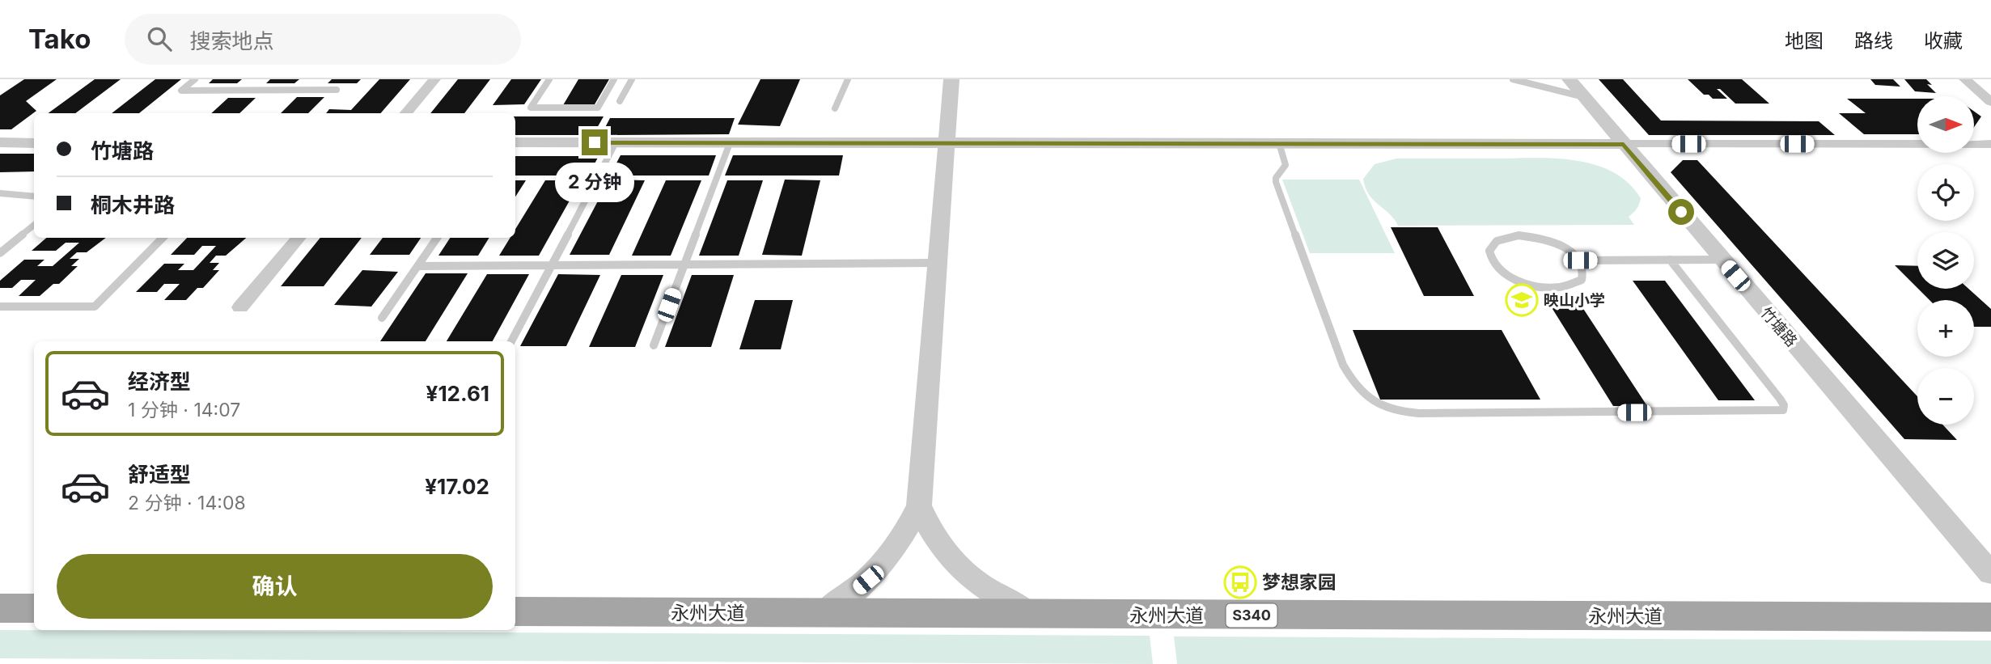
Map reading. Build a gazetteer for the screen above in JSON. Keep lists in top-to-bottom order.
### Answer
{
  "streets": {
    "main road": ["永州大道", "S340"],
    "street": ["竹塘路"]
  },
  "places": {
    "school or university": ["映山小学"],
    "bus stop": ["梦想家园"]
  },
  "north": "right",
  "page": {
    "header": "Tako",
    "search": "搜索地点",
    "nav": ["地图", "路线", "收藏"],
    "map_buttons": ["+", "−"],
    "banner": ["竹塘路", "桐木井路"],
    "bubble": "2 分钟",
    "list": [
      {
        "name": "经济型",
        "note": "1 分钟 · 14:07",
        "value": "¥12.61"
      },
      {
        "name": "舒适型",
        "note": "2 分钟 · 14:08",
        "value": "¥17.02"
      }
    ],
    "buttons": "确认"
  }
}
